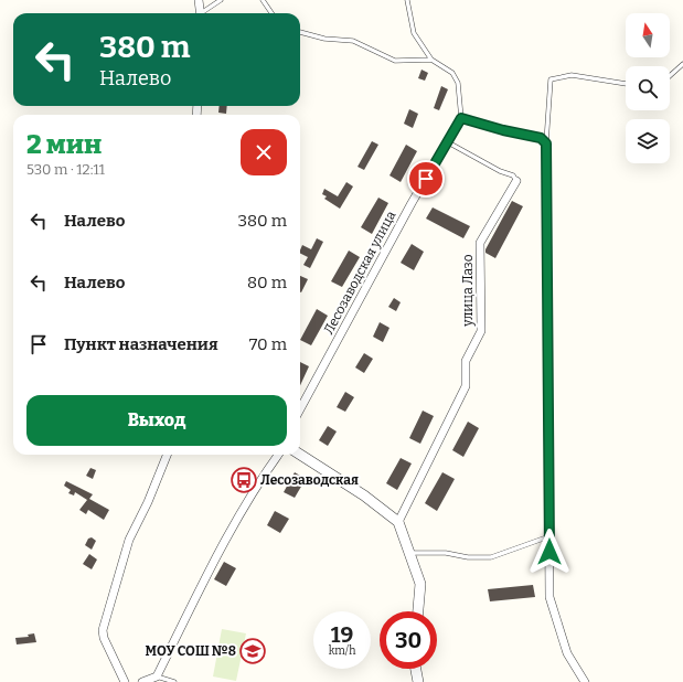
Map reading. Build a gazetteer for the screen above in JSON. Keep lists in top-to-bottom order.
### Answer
{
  "streets": {
    "street": ["Лесозаводская улица", "улица Лазо"]
  },
  "places": {
    "bus stop": ["Лесозаводская"],
    "school or university": ["МОУ СОШ №8"]
  },
  "north": "top",
  "page": {
    "turn": ["380 m", "Налево"],
    "heading": ["2 мин", "530 m · 12:11"],
    "list": [
      {
        "name": "Налево",
        "value": "380 m"
      },
      {
        "name": "Налево",
        "value": "80 m"
      },
      {
        "name": "Пункт назначения",
        "value": "70 m"
      }
    ],
    "buttons": "Выход",
    "speed": "19 km/h",
    "limit": "30"
  }
}
